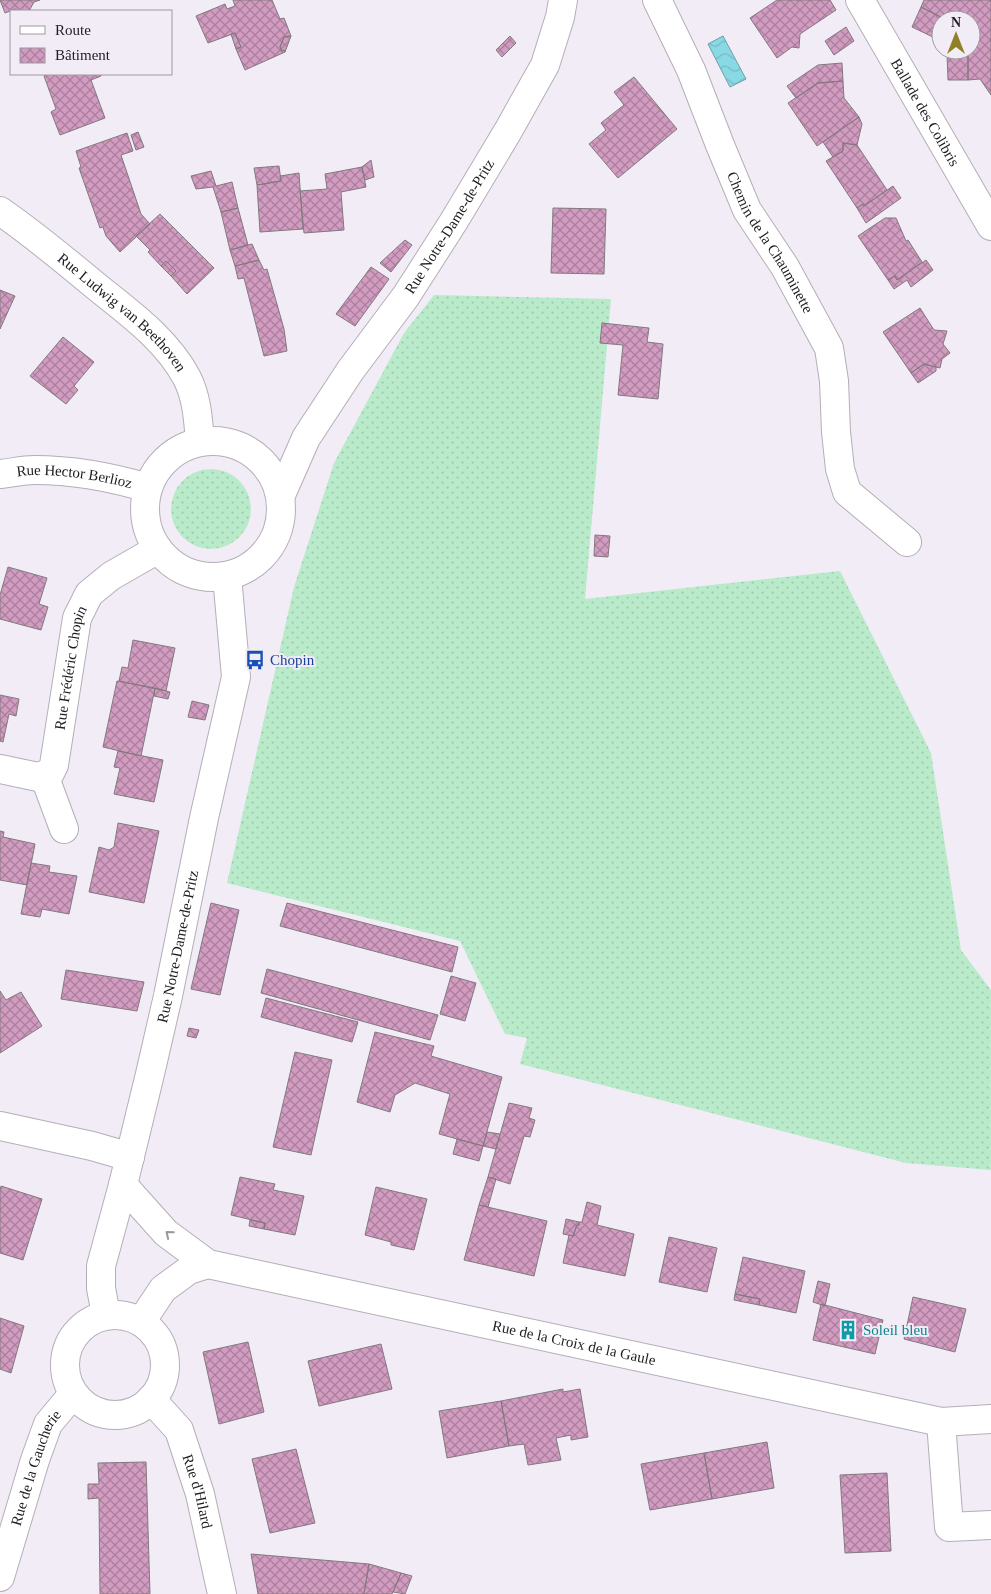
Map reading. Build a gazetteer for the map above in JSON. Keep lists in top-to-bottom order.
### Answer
{
  "streets": {
    "street": [
      "Ballade des Colibris",
      "Rue Notre-Dame-de-Pritz",
      "Chemin de la Chauminette",
      "Rue Ludwig van Beethoven",
      "Rue Hector Berlioz",
      "Rue Frédéric Chopin",
      "Rue de la Croix de la Gaule",
      "Rue de la Gaucherie",
      "Rue d'Hilard"
    ]
  },
  "crossings": [
    ["Rue Notre-Dame-de-Pritz", "Rue Ludwig van Beethoven"],
    ["Rue Notre-Dame-de-Pritz", "Rue Hector Berlioz"],
    ["Rue Notre-Dame-de-Pritz", "Rue Frédéric Chopin"],
    ["Rue Notre-Dame-de-Pritz", "Rue de la Croix de la Gaule"],
    ["Rue Notre-Dame-de-Pritz", "Rue de la Gaucherie"],
    ["Rue Notre-Dame-de-Pritz", "Rue d'Hilard"],
    ["Rue Ludwig van Beethoven", "Rue Hector Berlioz"],
    ["Rue Ludwig van Beethoven", "Rue Frédéric Chopin"],
    ["Rue Hector Berlioz", "Rue Frédéric Chopin"],
    ["Rue de la Gaucherie", "Rue d'Hilard"]
  ],
  "places": {
    "bus stop": ["Chopin"],
    "building": ["Soleil bleu"]
  },
  "legend": ["Route", "Bâtiment"],
  "north": "top"
}
